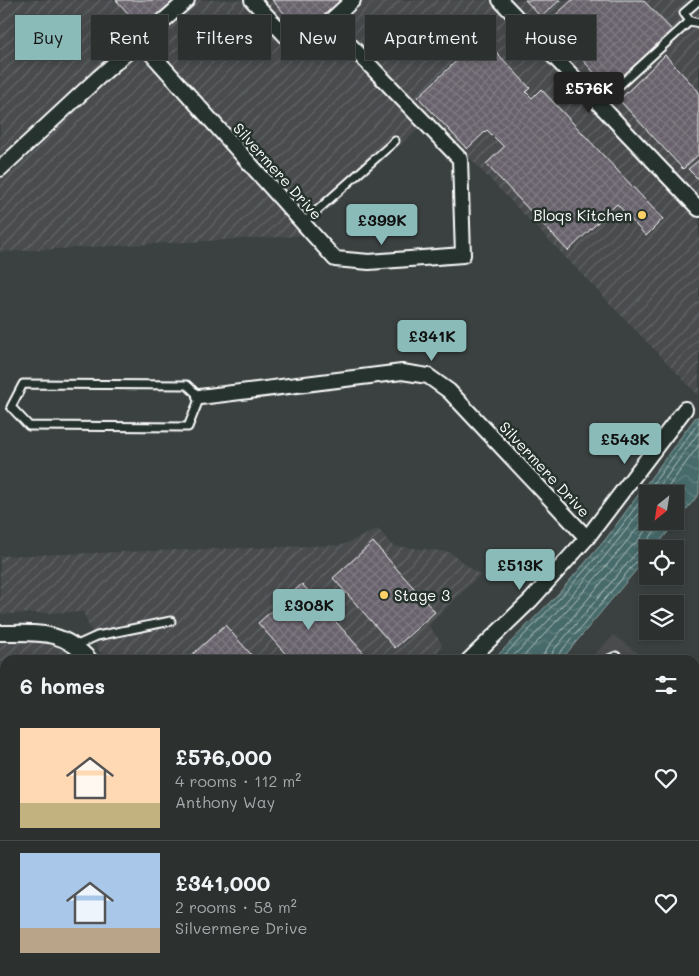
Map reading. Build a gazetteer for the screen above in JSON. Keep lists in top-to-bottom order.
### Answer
{
  "streets": {
    "street": ["Silvermere Drive"]
  },
  "places": ["Bloqs Kitchen", "Stage 3"],
  "north": "bottom left",
  "page": {
    "chip": [
      "Buy",
      "Rent",
      "Filters",
      "New",
      "Apartment",
      "House"
    ],
    "price": [
      "£576K",
      "£399K",
      "£341K",
      "£543K",
      "£513K",
      "£308K"
    ],
    "heading": "6 homes",
    "list": [
      {
        "name": "£576,000",
        "note": "4 rooms · 112 m² · Anthony Way"
      },
      {
        "name": "£341,000",
        "note": "2 rooms · 58 m² · Silvermere Drive"
      }
    ]
  }
}
